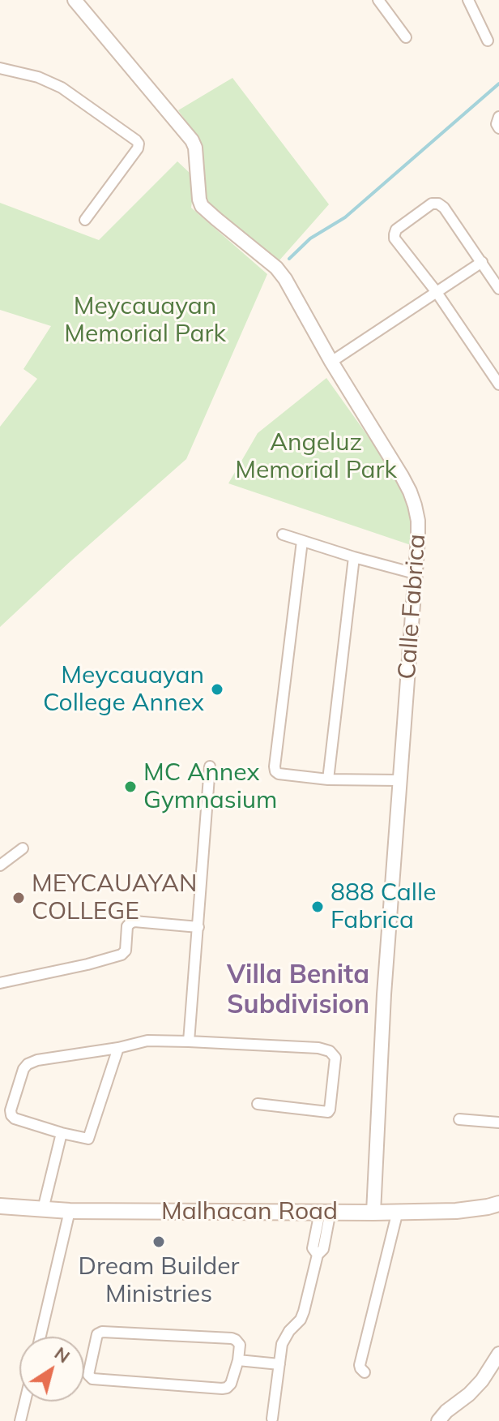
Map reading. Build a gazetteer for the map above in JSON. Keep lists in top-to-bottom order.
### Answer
{
  "streets": {
    "main road": ["Malhacan Road"],
    "street": ["Calle Fabrica"]
  },
  "crossings": [
    ["Calle Fabrica", "Malhacan Road"]
  ],
  "districts": ["Villa Benita Subdivision"],
  "parks": ["Meycauayan Memorial Park", "Angeluz Memorial Park"],
  "places": [
    "Meycauayan College Annex",
    "MC Annex Gymnasium",
    "MEYCAUAYAN COLLEGE",
    "888 Calle Fabrica",
    "Dream Builder Ministries"
  ],
  "north": "top right"
}
